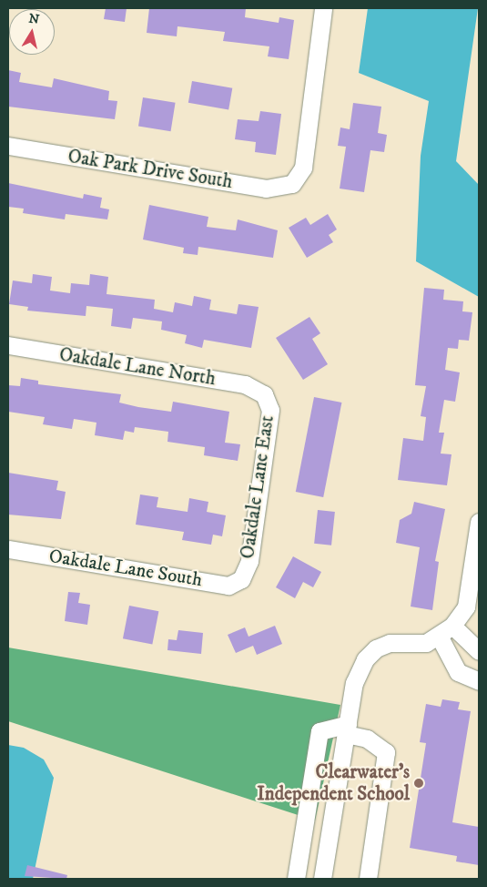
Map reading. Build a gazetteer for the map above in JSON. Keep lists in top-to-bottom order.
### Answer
{
  "streets": {
    "street": [
      "Oak Park Drive South",
      "Oakdale Lane North",
      "Oakdale Lane East",
      "Oakdale Lane South"
    ]
  },
  "crossings": [
    ["Oakdale Lane North", "Oakdale Lane East"],
    ["Oakdale Lane East", "Oakdale Lane South"]
  ],
  "places": ["Clearwater's Independent School"],
  "north": "top"
}
